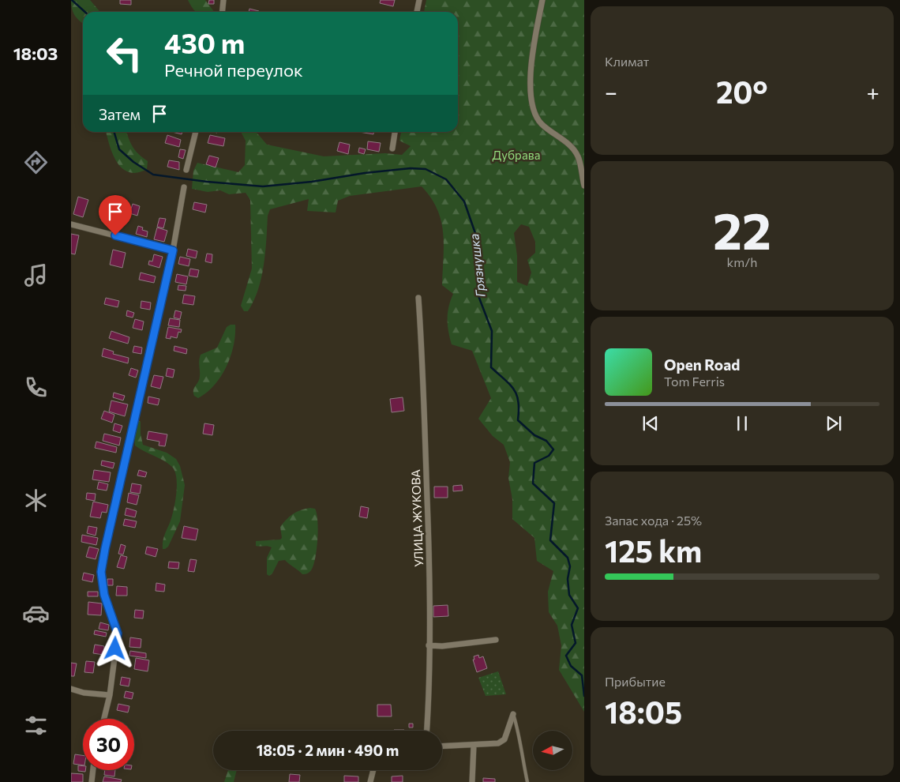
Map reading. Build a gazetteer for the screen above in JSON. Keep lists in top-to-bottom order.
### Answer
{
  "streets": {
    "street": ["УЛИЦА ЖУКОВА"]
  },
  "water": ["Грязнушка"],
  "parks": ["Дубрава"],
  "north": "left",
  "page": {
    "tabs": "18:03",
    "tile": [
      "Климат",
      ["22", "km/h"],
      ["Запас хода · 25%", "125 km"],
      ["Прибытие", "18:05"]
    ],
    "turn": ["430 m", "Речной переулок"],
    "heat": ["−", "20°", "+"],
    "then": "Затем",
    "song": ["Open Road", "Tom Ferris"],
    "limit": "30",
    "trip": "18:05 · 2 мин · 490 m"
  }
}
